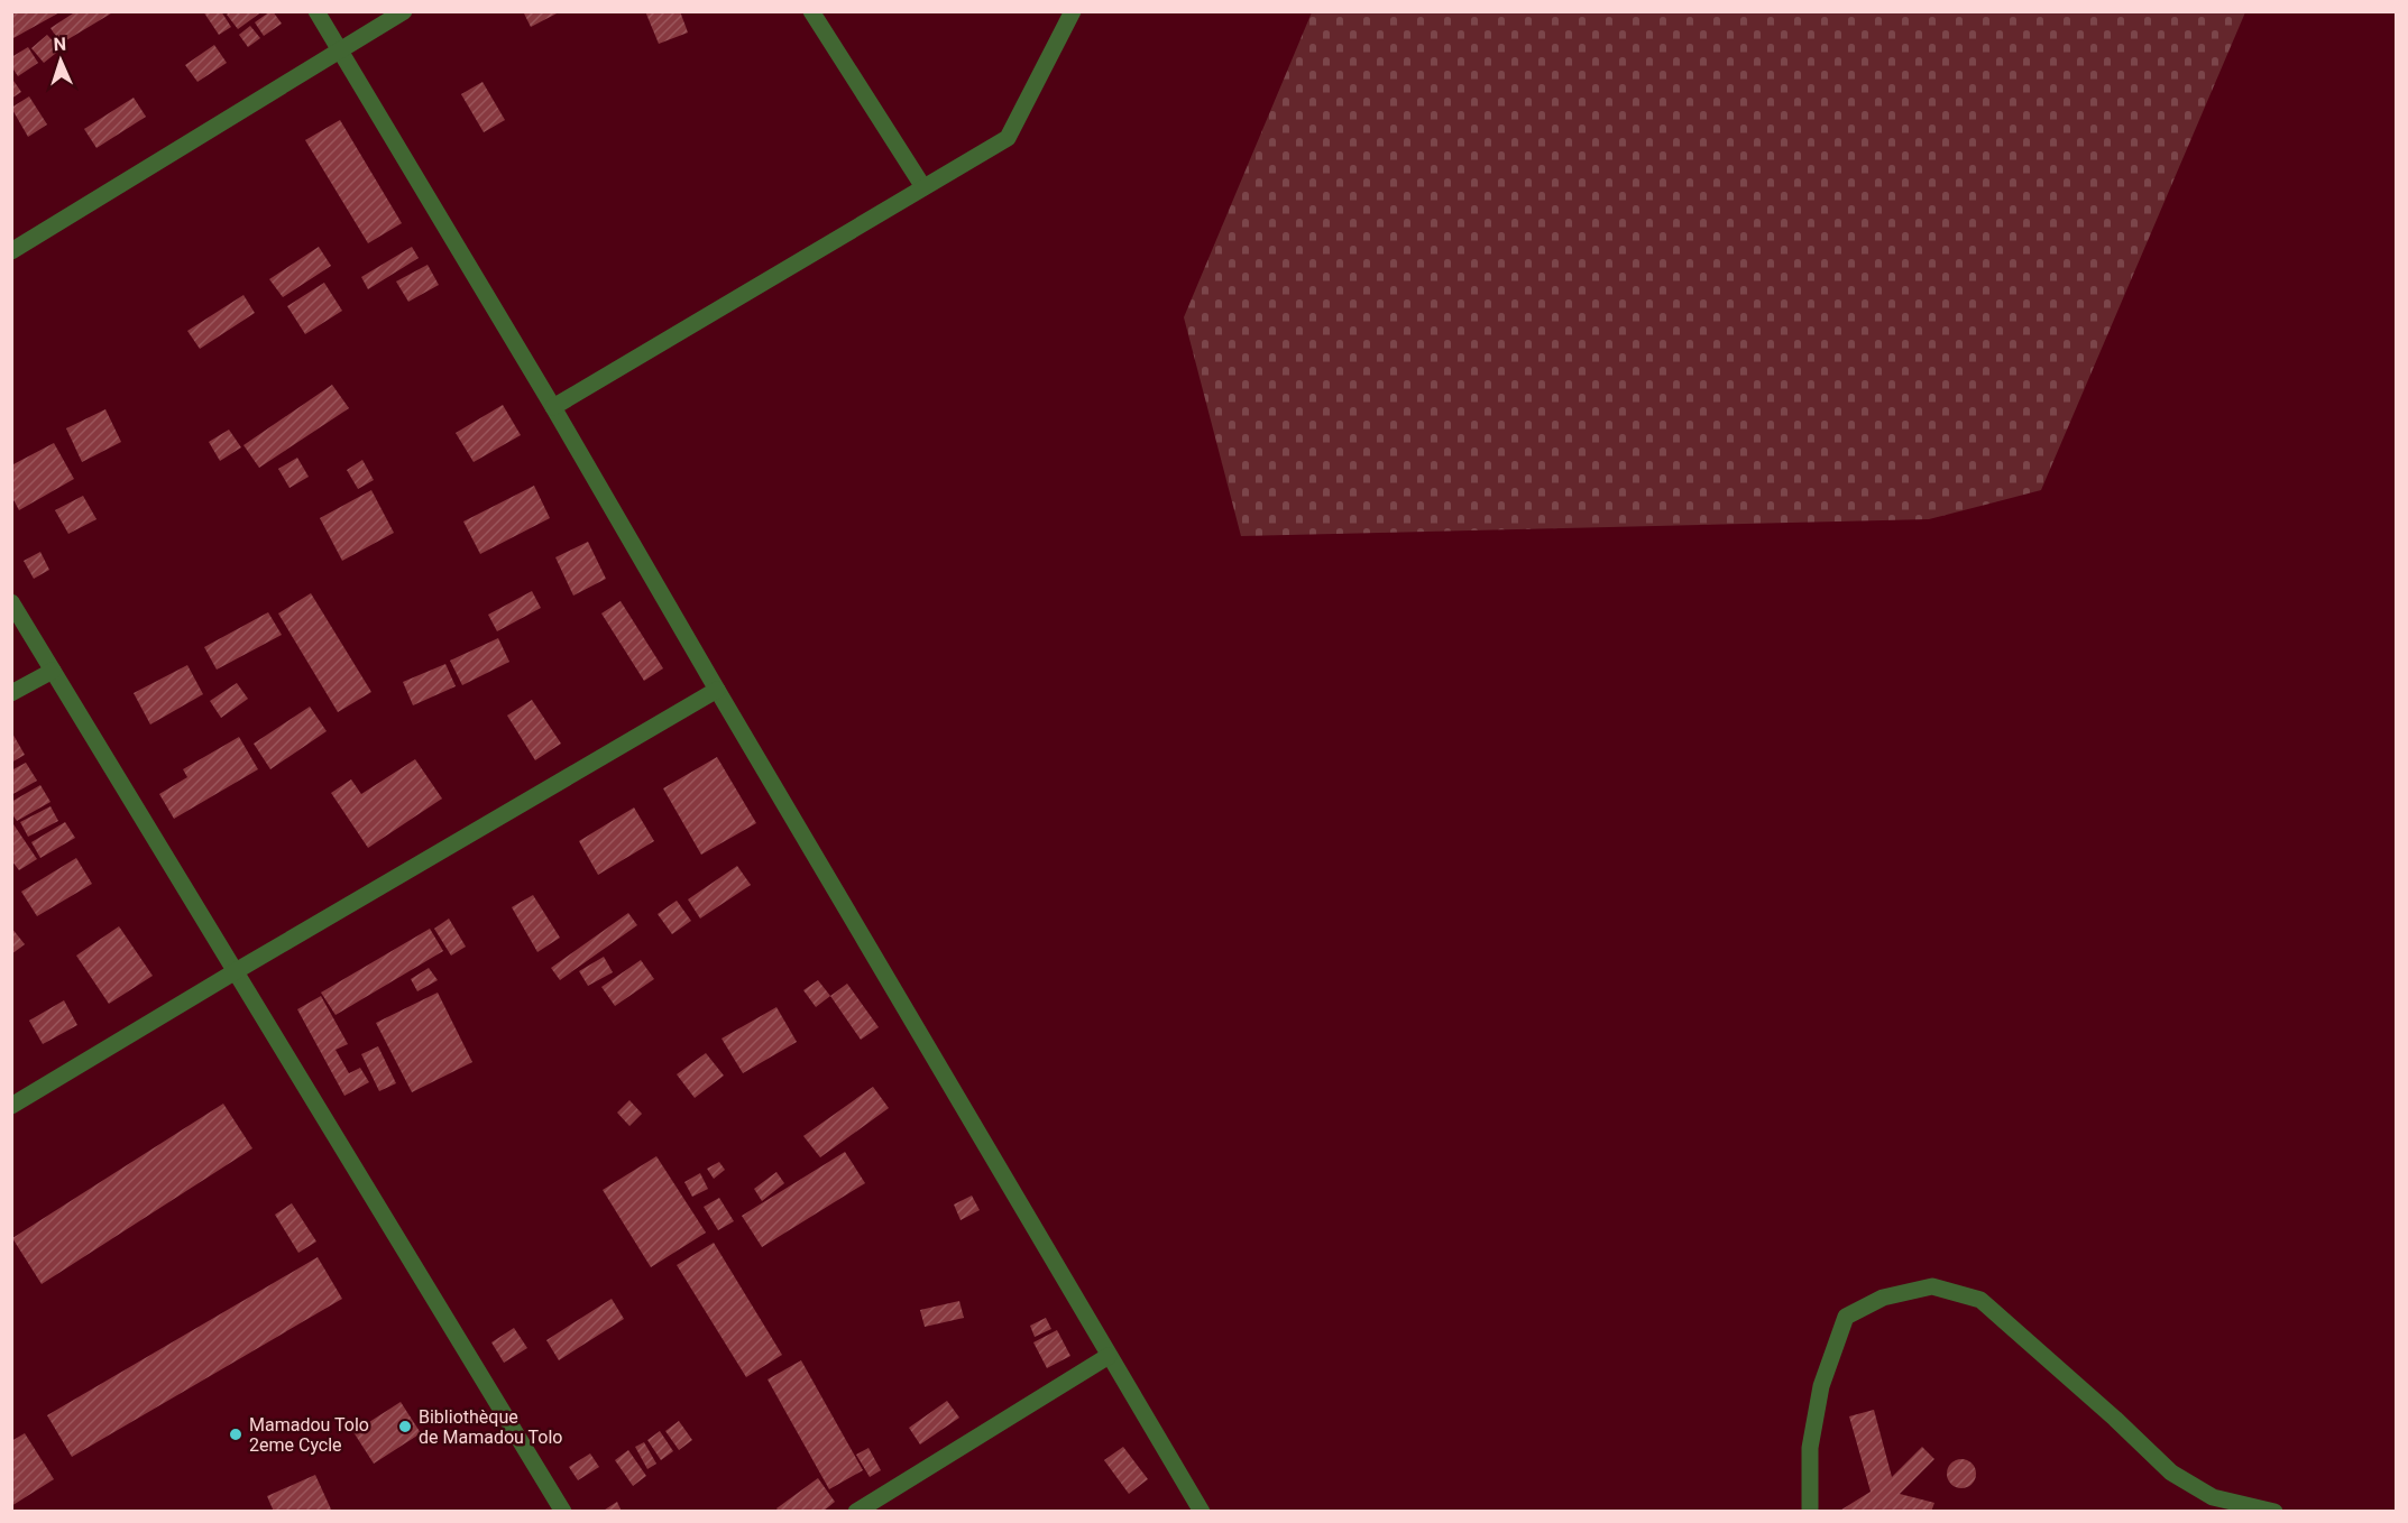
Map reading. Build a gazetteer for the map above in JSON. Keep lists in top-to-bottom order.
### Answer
{
  "places": ["Bibliothèque de Mamadou Tolo", "Mamadou Tolo 2eme Cycle"],
  "north": "top"
}
